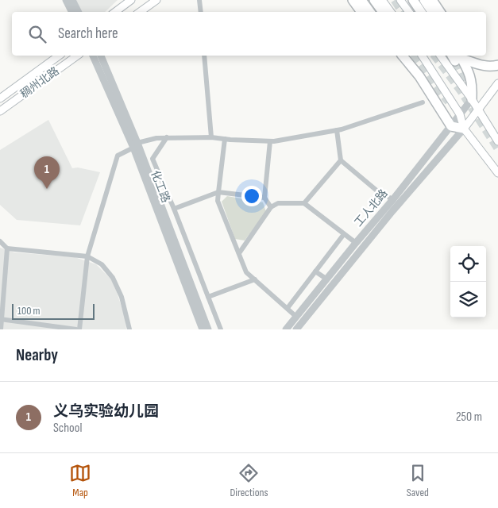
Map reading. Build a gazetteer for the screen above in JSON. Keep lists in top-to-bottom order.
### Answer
{
  "streets": {
    "main road": ["稠州北路"],
    "street": ["化工路", "工人北路"]
  },
  "scale_bar": "100 m",
  "page": {
    "search": "Search here",
    "pins": "1",
    "scale": "100 m",
    "heading": "Nearby",
    "list": [
      {
        "mark": "1",
        "name": "义乌实验幼儿园",
        "note": "School",
        "value": "250 m"
      }
    ],
    "nav": ["Map", "Directions", "Saved"]
  }
}
